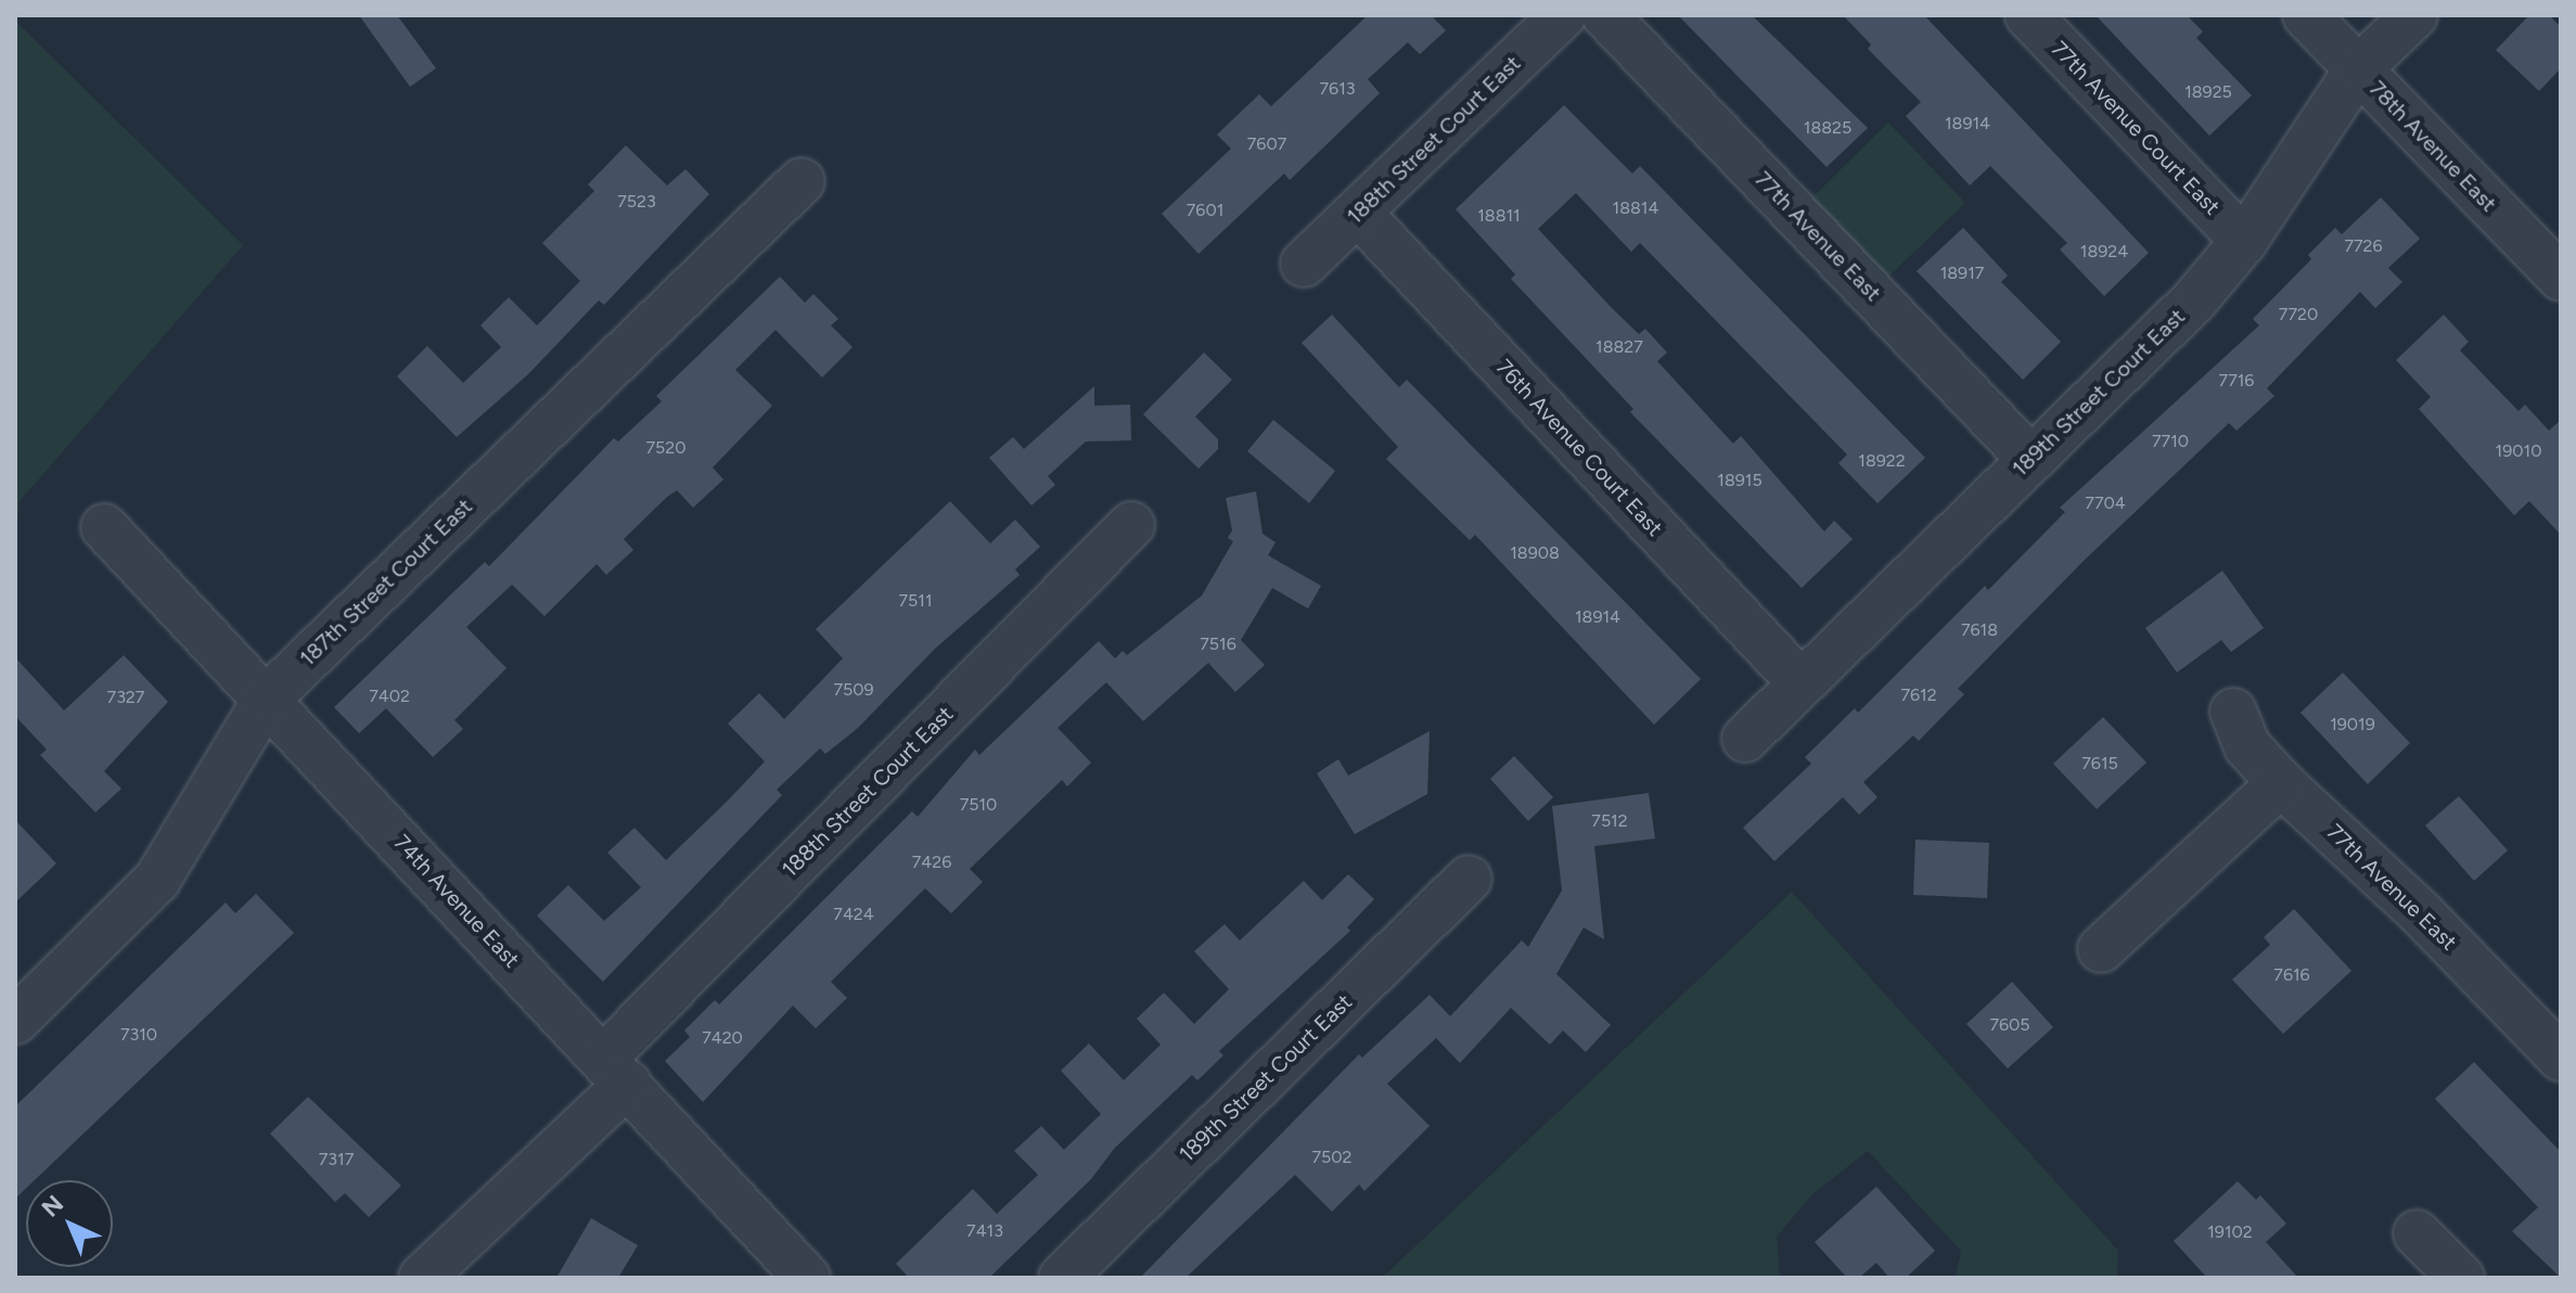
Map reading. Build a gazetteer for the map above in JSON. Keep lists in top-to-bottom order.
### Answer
{
  "streets": {
    "street": [
      "77th Avenue Court East",
      "188th Street Court East",
      "78th Avenue East",
      "77th Avenue East",
      "189th Street Court East",
      "76th Avenue Court East",
      "187th Street Court East",
      "74th Avenue East"
    ]
  },
  "crossings": [
    ["77th Avenue Court East", "189th Street Court East"],
    ["188th Street Court East", "76th Avenue Court East"],
    ["188th Street Court East", "74th Avenue East"],
    ["78th Avenue East", "189th Street Court East"],
    ["77th Avenue East", "189th Street Court East"],
    ["189th Street Court East", "76th Avenue Court East"],
    ["187th Street Court East", "74th Avenue East"]
  ],
  "house_numbers": [
    "7613",
    "18925",
    "18914",
    "18825",
    "7607",
    "7523",
    "18814",
    "7601",
    "18811",
    "7726",
    "18924",
    "18917",
    "7720",
    "18827",
    "7716",
    "7710",
    "7520",
    "19010",
    "18922",
    "18915",
    "7704",
    "18908",
    "7511",
    "18914",
    "7618",
    "7516",
    "7509",
    "7612",
    "7402",
    "7327",
    "19019",
    "7615",
    "7510",
    "7512",
    "7426",
    "7424",
    "7616",
    "7605",
    "7310",
    "7420",
    "7502",
    "7317",
    "7413",
    "19102"
  ],
  "north": "top left"
}
